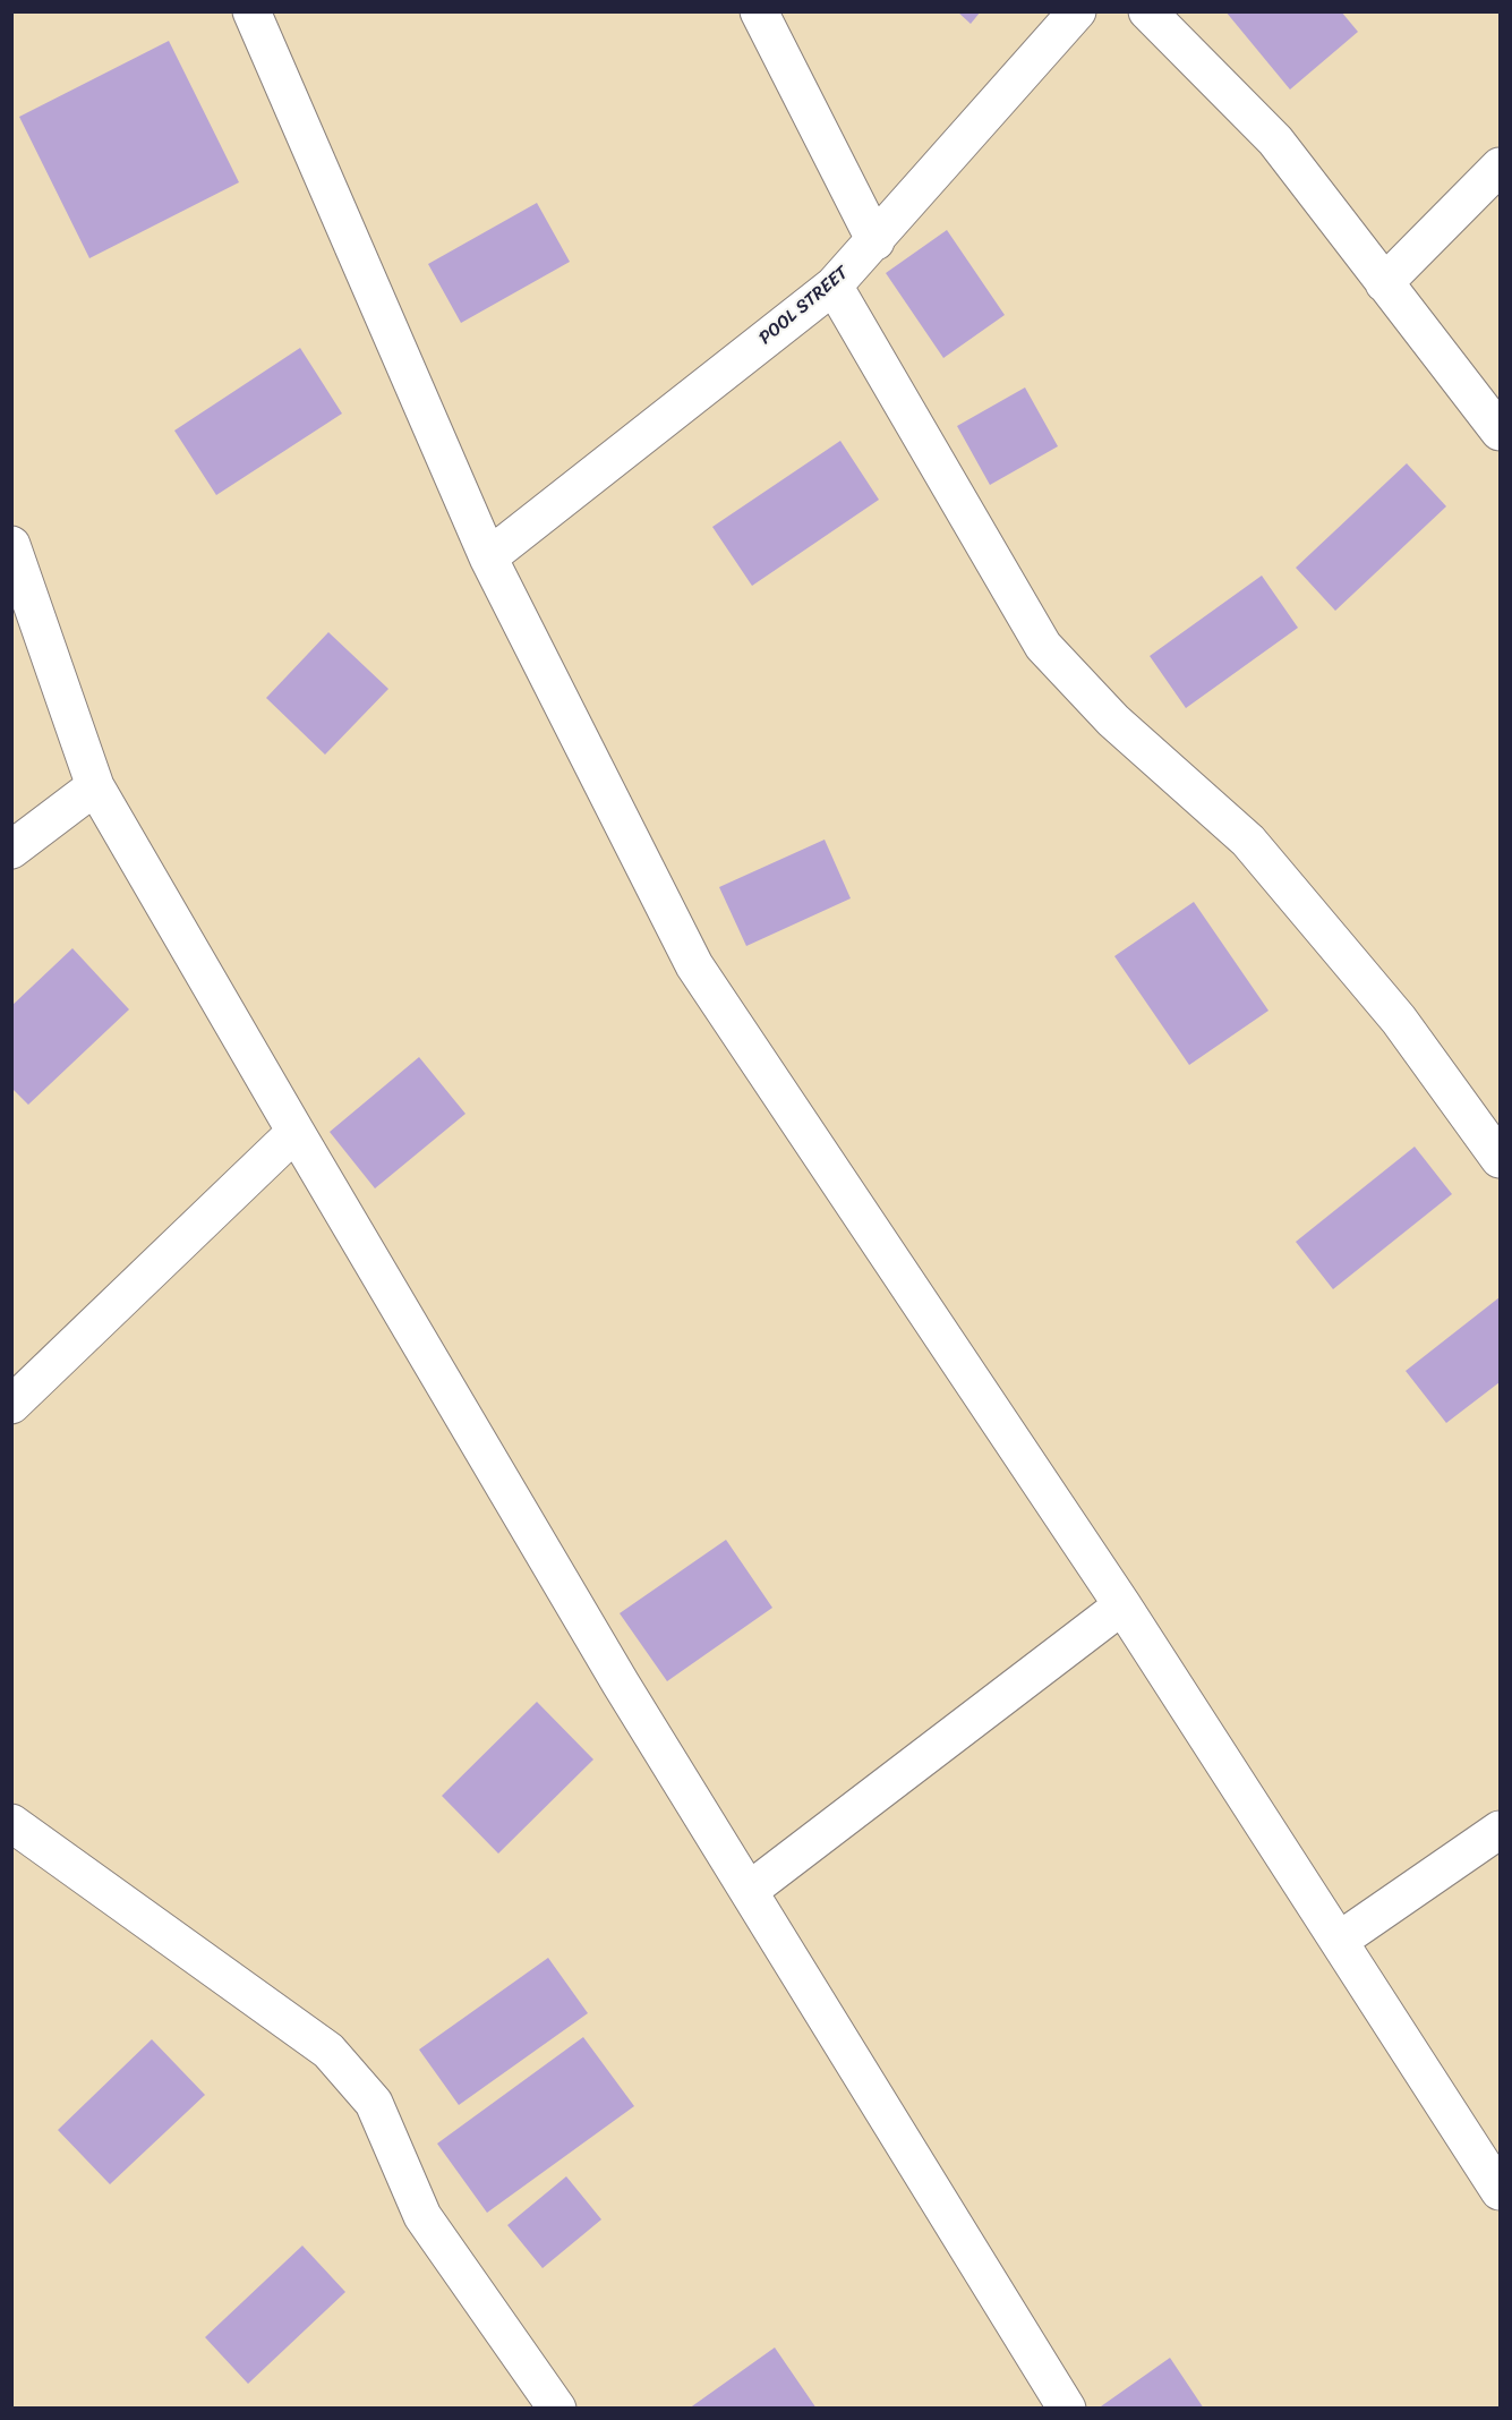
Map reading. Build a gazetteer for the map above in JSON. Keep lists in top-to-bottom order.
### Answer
{
  "streets": {
    "street": ["POOL STREET"]
  }
}
